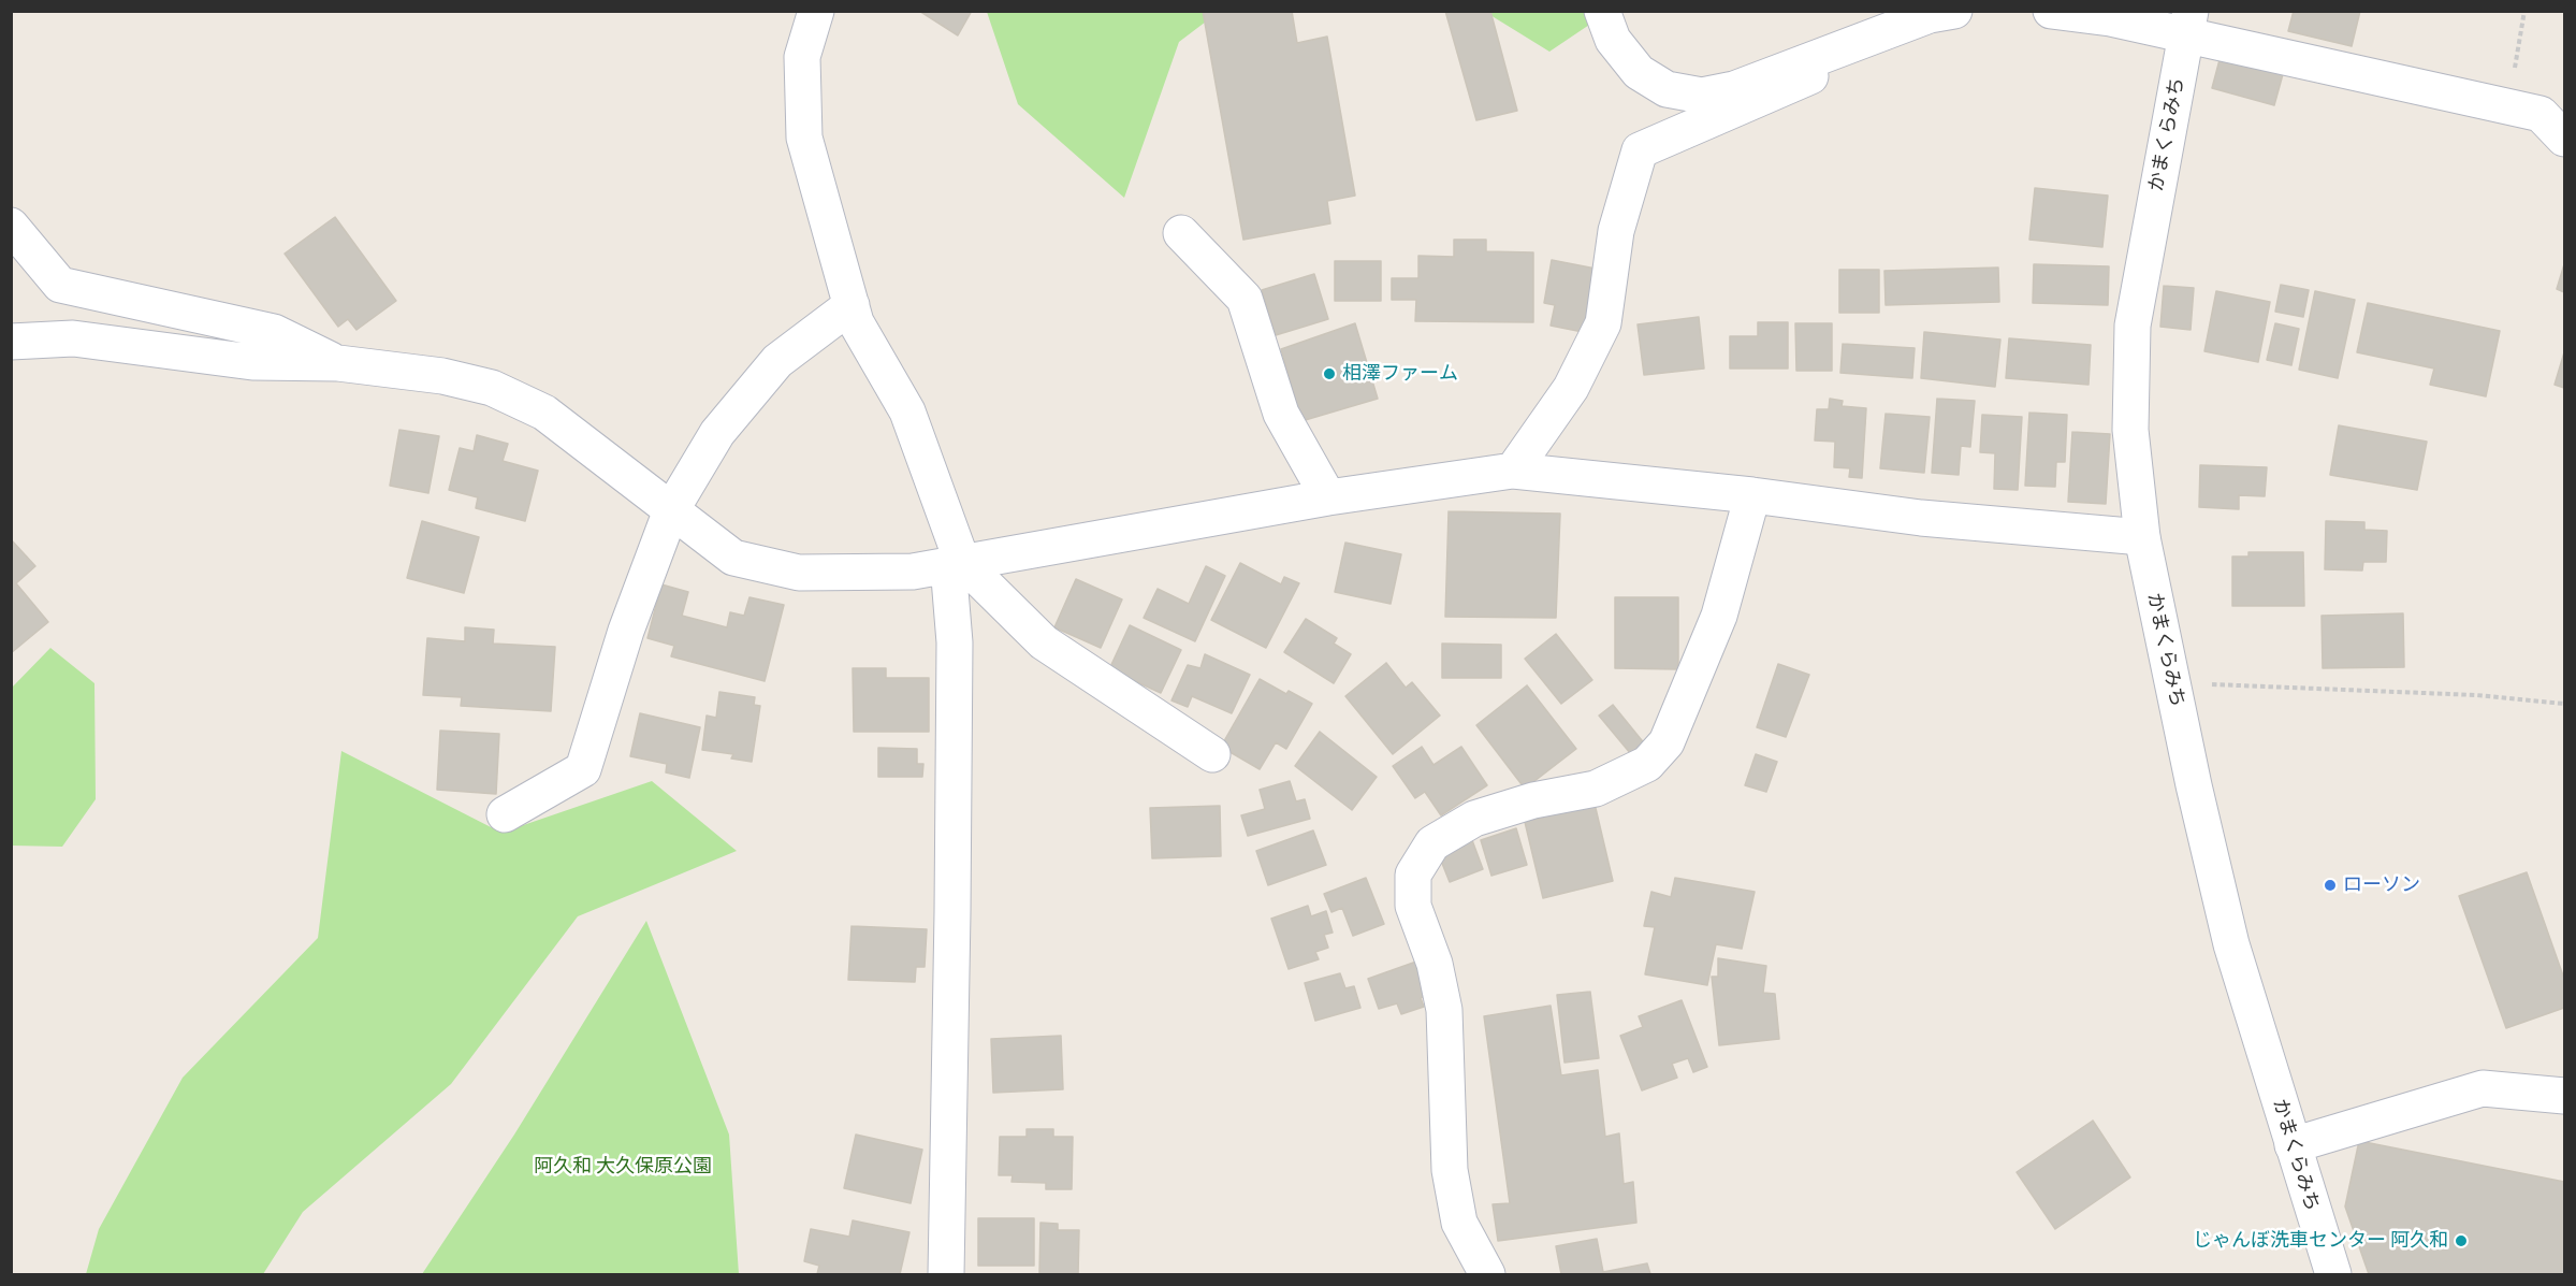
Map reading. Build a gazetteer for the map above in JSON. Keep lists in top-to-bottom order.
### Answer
{
  "streets": {
    "street": ["かまくらみち"]
  },
  "parks": ["阿久和 大久保原公園"],
  "places": ["相澤ファーム", "ローソン", "じゃんぼ洗車センター 阿久和"]
}
